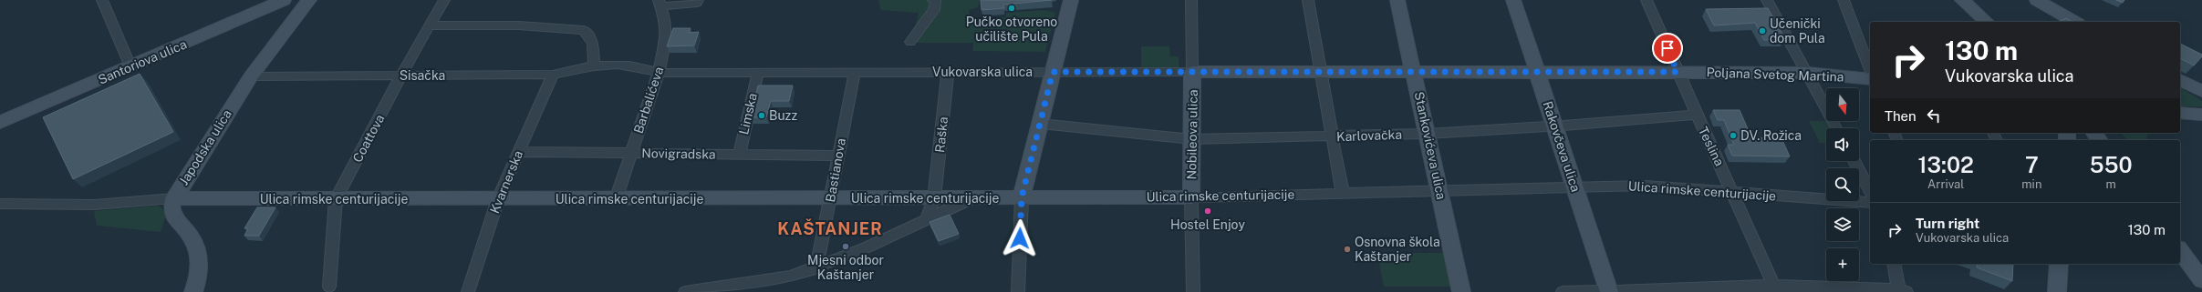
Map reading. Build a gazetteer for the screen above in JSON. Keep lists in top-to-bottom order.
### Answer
{
  "streets": {
    "street": [
      "Santoriova ulica",
      "Vukovarska ulica",
      "Poljana Svetog Martina",
      "Sisačka",
      "Barbalićeva",
      "Limska",
      "Raška",
      "Nobileova ulica",
      "Karlovačka",
      "Coattova",
      "Stankovićeva ulica",
      "Rakovčeva ulica",
      "Teslina",
      "Japodska ulica",
      "Novigradska",
      "Bastianova",
      "Kvarnerska",
      "Ulica rimske centurijacije"
    ]
  },
  "crossings": [
    ["Vukovarska ulica", "Poljana Svetog Martina"],
    ["Vukovarska ulica", "Sisačka"],
    ["Vukovarska ulica", "Barbalićeva"],
    ["Vukovarska ulica", "Limska"],
    ["Vukovarska ulica", "Raška"],
    ["Vukovarska ulica", "Nobileova ulica"],
    ["Vukovarska ulica", "Stankovićeva ulica"],
    ["Vukovarska ulica", "Rakovčeva ulica"],
    ["Vukovarska ulica", "Teslina"],
    ["Vukovarska ulica", "Bastianova"],
    ["Poljana Svetog Martina", "Teslina"],
    ["Sisačka", "Barbalićeva"],
    ["Sisačka", "Coattova"],
    ["Sisačka", "Japodska ulica"],
    ["Sisačka", "Kvarnerska"],
    ["Barbalićeva", "Novigradska"],
    ["Barbalićeva", "Ulica rimske centurijacije"],
    ["Limska", "Novigradska"],
    ["Raška", "Ulica rimske centurijacije"],
    ["Nobileova ulica", "Karlovačka"],
    ["Nobileova ulica", "Ulica rimske centurijacije"],
    ["Karlovačka", "Stankovićeva ulica"],
    ["Coattova", "Ulica rimske centurijacije"],
    ["Stankovićeva ulica", "Ulica rimske centurijacije"],
    ["Rakovčeva ulica", "Ulica rimske centurijacije"],
    ["Teslina", "Ulica rimske centurijacije"],
    ["Japodska ulica", "Ulica rimske centurijacije"],
    ["Novigradska", "Bastianova"],
    ["Novigradska", "Kvarnerska"],
    ["Bastianova", "Ulica rimske centurijacije"],
    ["Kvarnerska", "Ulica rimske centurijacije"]
  ],
  "districts": ["KAŠTANJER"],
  "places": [
    "Pučko otvoreno učilište Pula",
    "Učenički dom Pula",
    "Buzz",
    "DV. Rožica",
    "Hostel Enjoy",
    "Mjesni odbor Kaštanjer",
    "Osnovna škola Kaštanjer"
  ],
  "north": "bottom",
  "page": {
    "turn": ["130 m", "Vukovarska ulica"],
    "map_buttons": "+",
    "then": "Then",
    "eta": [
      "13:02",
      "Arrival",
      "7",
      "min",
      "550",
      "m"
    ],
    "list": [
      {
        "name": "Turn right",
        "note": "Vukovarska ulica",
        "value": "130 m"
      }
    ]
  }
}
